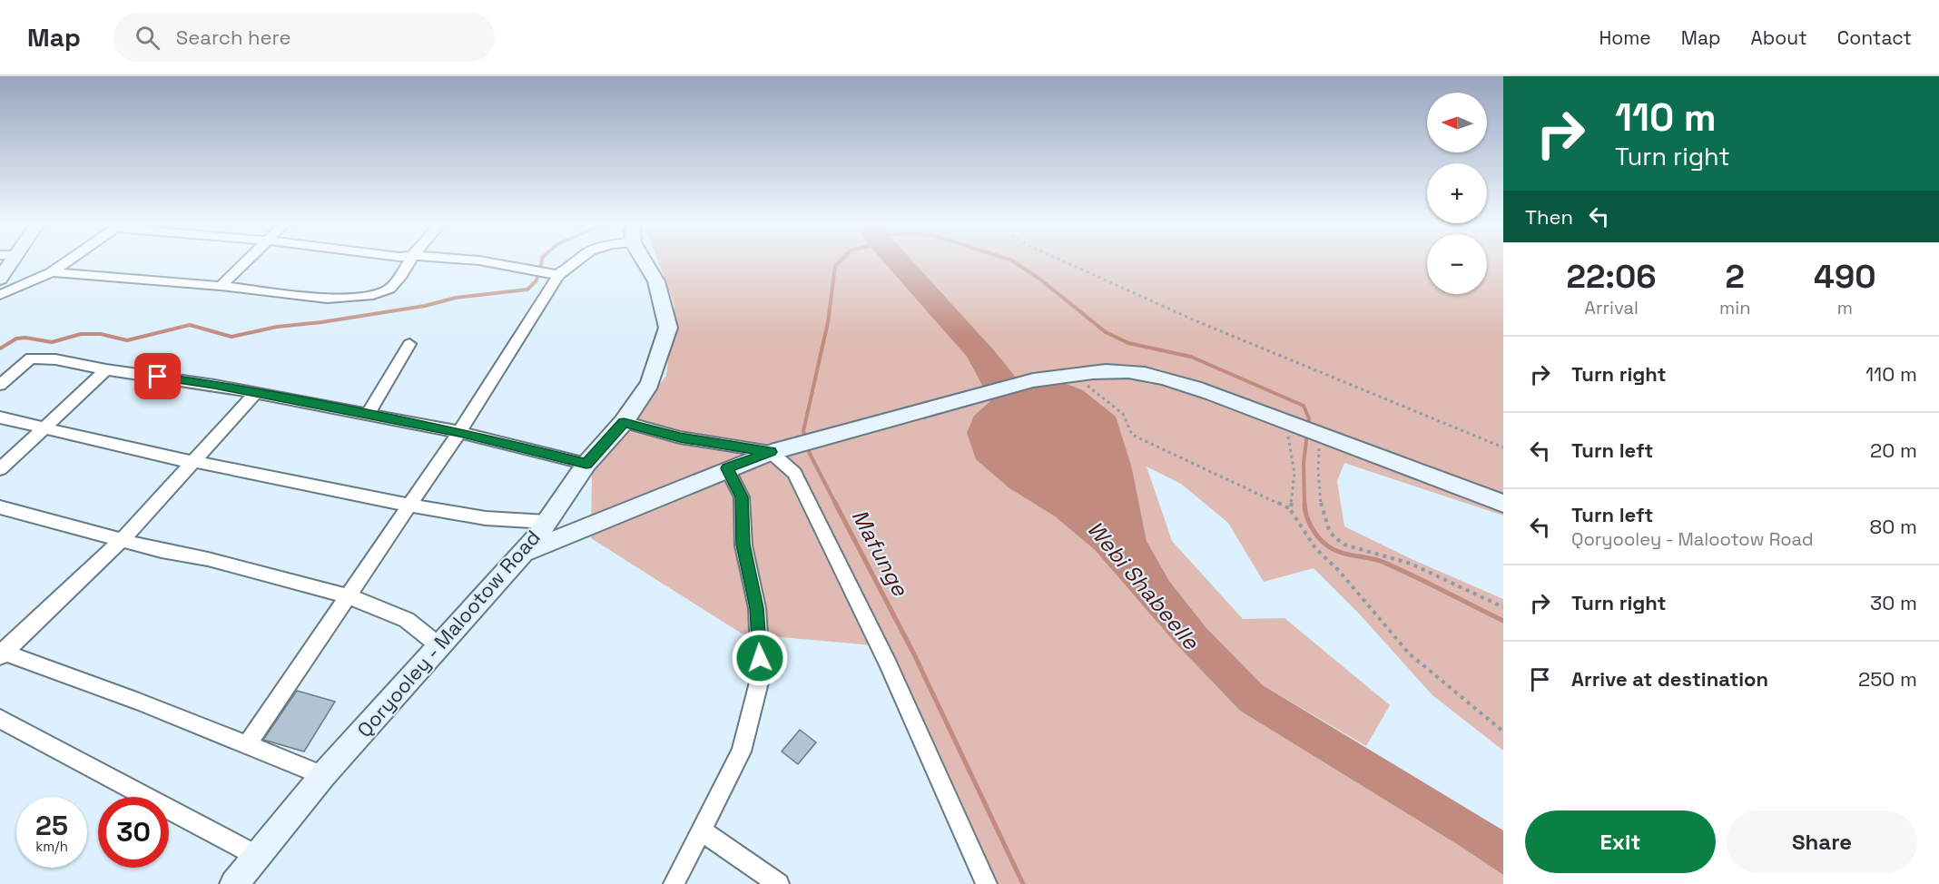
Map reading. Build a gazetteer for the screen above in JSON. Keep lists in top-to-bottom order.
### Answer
{
  "streets": {
    "street": ["Qoryooley - Malootow Road"]
  },
  "water": ["Mafunge", "Webi Shabeelle"],
  "north": "left",
  "page": {
    "header": "Map",
    "search": "Search here",
    "nav": [
      "Home",
      "Map",
      "About",
      "Contact"
    ],
    "turn": ["110 m", "Turn right"],
    "map_buttons": ["+", "−"],
    "then": "Then",
    "eta": [
      "22:06",
      "Arrival",
      "2",
      "min",
      "490",
      "m"
    ],
    "list": [
      {
        "name": "Turn right",
        "value": "110 m"
      },
      {
        "name": "Turn left",
        "value": "20 m"
      },
      {
        "name": "Turn left",
        "note": "Qoryooley - Malootow Road",
        "value": "80 m"
      },
      {
        "name": "Turn right",
        "value": "30 m"
      },
      {
        "name": "Arrive at destination",
        "value": "250 m"
      }
    ],
    "speed": "25 km/h",
    "limit": "30",
    "buttons": ["Exit", "Share"]
  }
}
